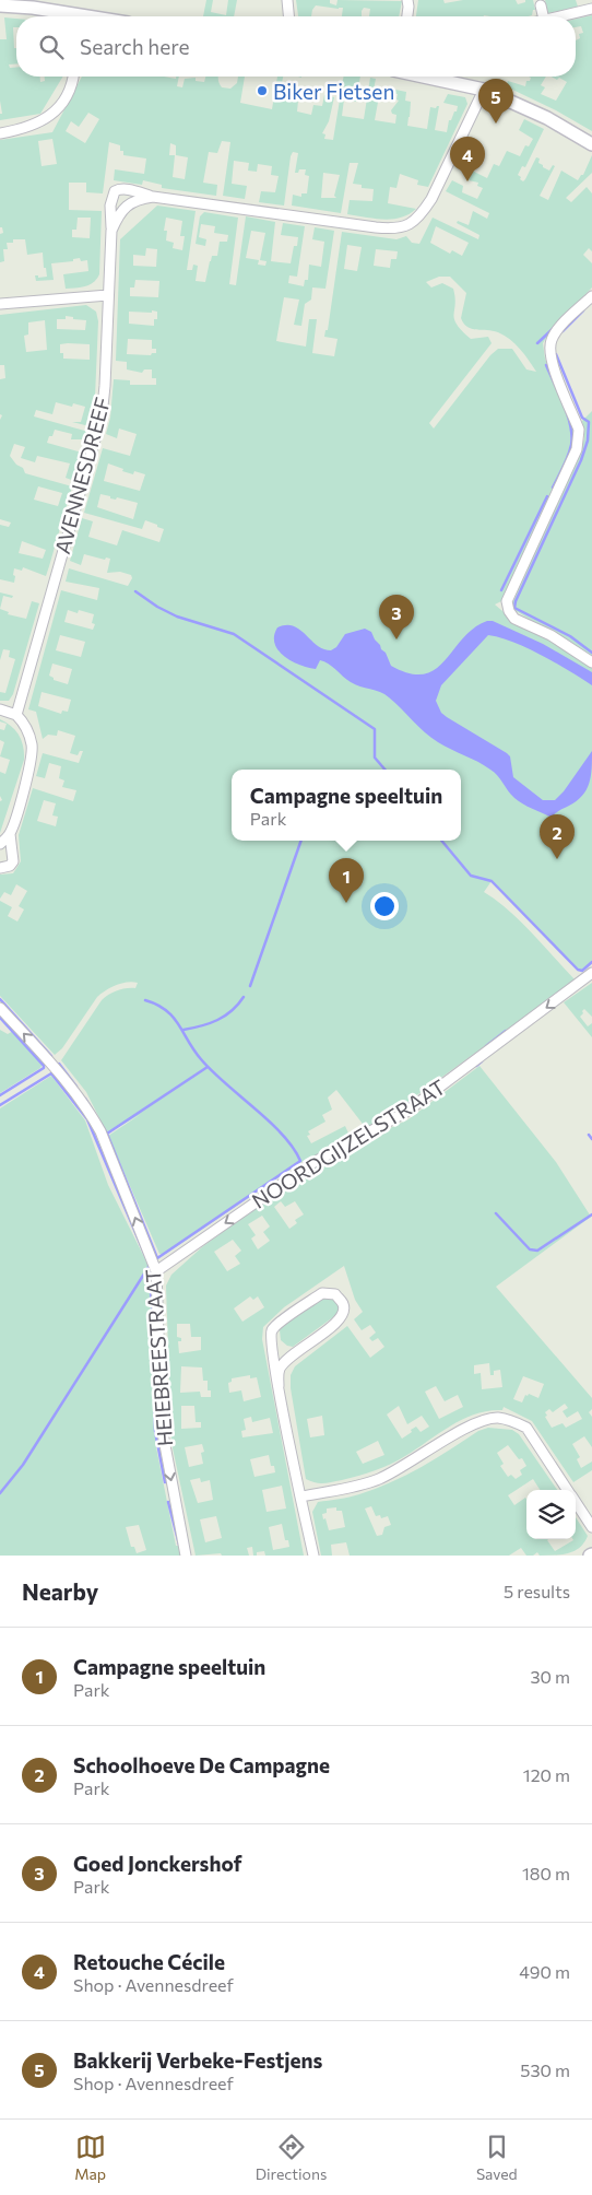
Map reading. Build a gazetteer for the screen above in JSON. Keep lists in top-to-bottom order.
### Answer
{
  "streets": {
    "street": ["AVENNESDREEF", "NOORDGIJZELSTRAAT", "HEIEBREESTRAAT"]
  },
  "crossings": [
    ["NOORDGIJZELSTRAAT", "HEIEBREESTRAAT"]
  ],
  "one_way": ["NOORDGIJZELSTRAAT"],
  "places": ["Biker Fietsen"],
  "page": {
    "search": "Search here",
    "pins": [
      "5",
      "4",
      "3",
      "2",
      "1"
    ],
    "popup": ["Campagne speeltuin", "Park"],
    "heading": ["Nearby", "5 results"],
    "list": [
      {
        "mark": "1",
        "name": "Campagne speeltuin",
        "note": "Park",
        "value": "30 m"
      },
      {
        "mark": "2",
        "name": "Schoolhoeve De Campagne",
        "note": "Park",
        "value": "120 m"
      },
      {
        "mark": "3",
        "name": "Goed Jonckershof",
        "note": "Park",
        "value": "180 m"
      },
      {
        "mark": "4",
        "name": "Retouche Cécile",
        "note": "Shop · Avennesdreef",
        "value": "490 m"
      },
      {
        "mark": "5",
        "name": "Bakkerij Verbeke-Festjens",
        "note": "Shop · Avennesdreef",
        "value": "530 m"
      }
    ],
    "nav": ["Map", "Directions", "Saved"]
  }
}
